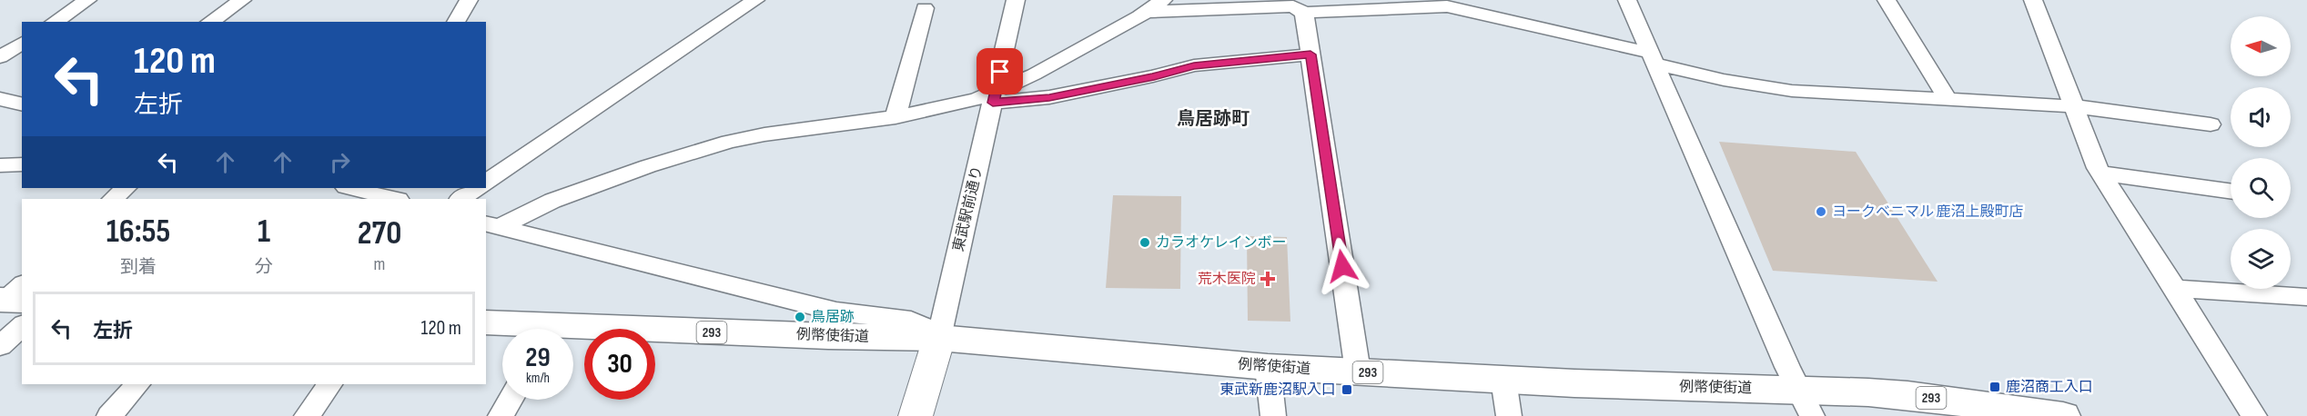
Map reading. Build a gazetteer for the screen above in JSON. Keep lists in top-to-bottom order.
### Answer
{
  "streets": {
    "highway": ["293", "例幣使街道"],
    "main road": ["東武駅前通り"]
  },
  "crossings": [
    ["東武駅前通り", "例幣使街道"]
  ],
  "districts": ["鳥居跡町"],
  "places": {
    "other": ["ヨークベニマル 鹿沼上殿町店", "カラオケレインボー", "鳥居跡"],
    "health": ["荒木医院"],
    "transit": ["鹿沼商工入口", "東武新鹿沼駅入口"]
  },
  "north": "left",
  "page": {
    "turn": ["120 m", "左折"],
    "eta": [
      "16:55",
      "到着",
      "1",
      "分",
      "270",
      "m"
    ],
    "list": [
      {
        "name": "左折",
        "value": "120 m"
      }
    ],
    "speed": "29 km/h",
    "limit": "30"
  }
}
